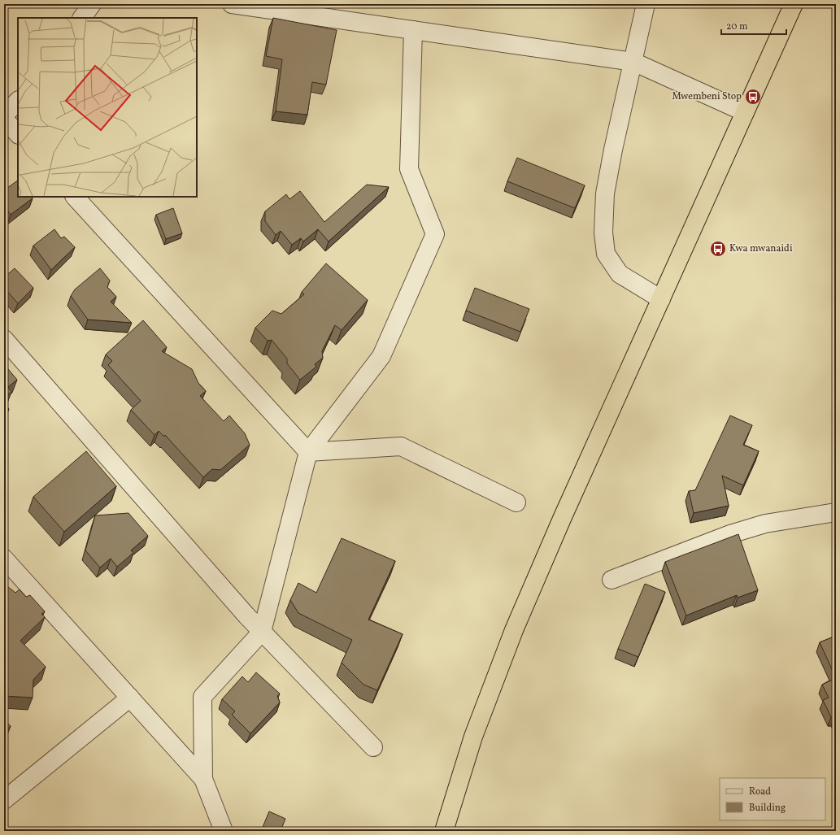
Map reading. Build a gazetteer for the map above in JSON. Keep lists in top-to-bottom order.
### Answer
{
  "places": {
    "bus stop": ["Mwembeni Stop", "Kwa mwanaidi"]
  },
  "legend": ["Road", "Building"],
  "scale_bar": "20 m"
}
